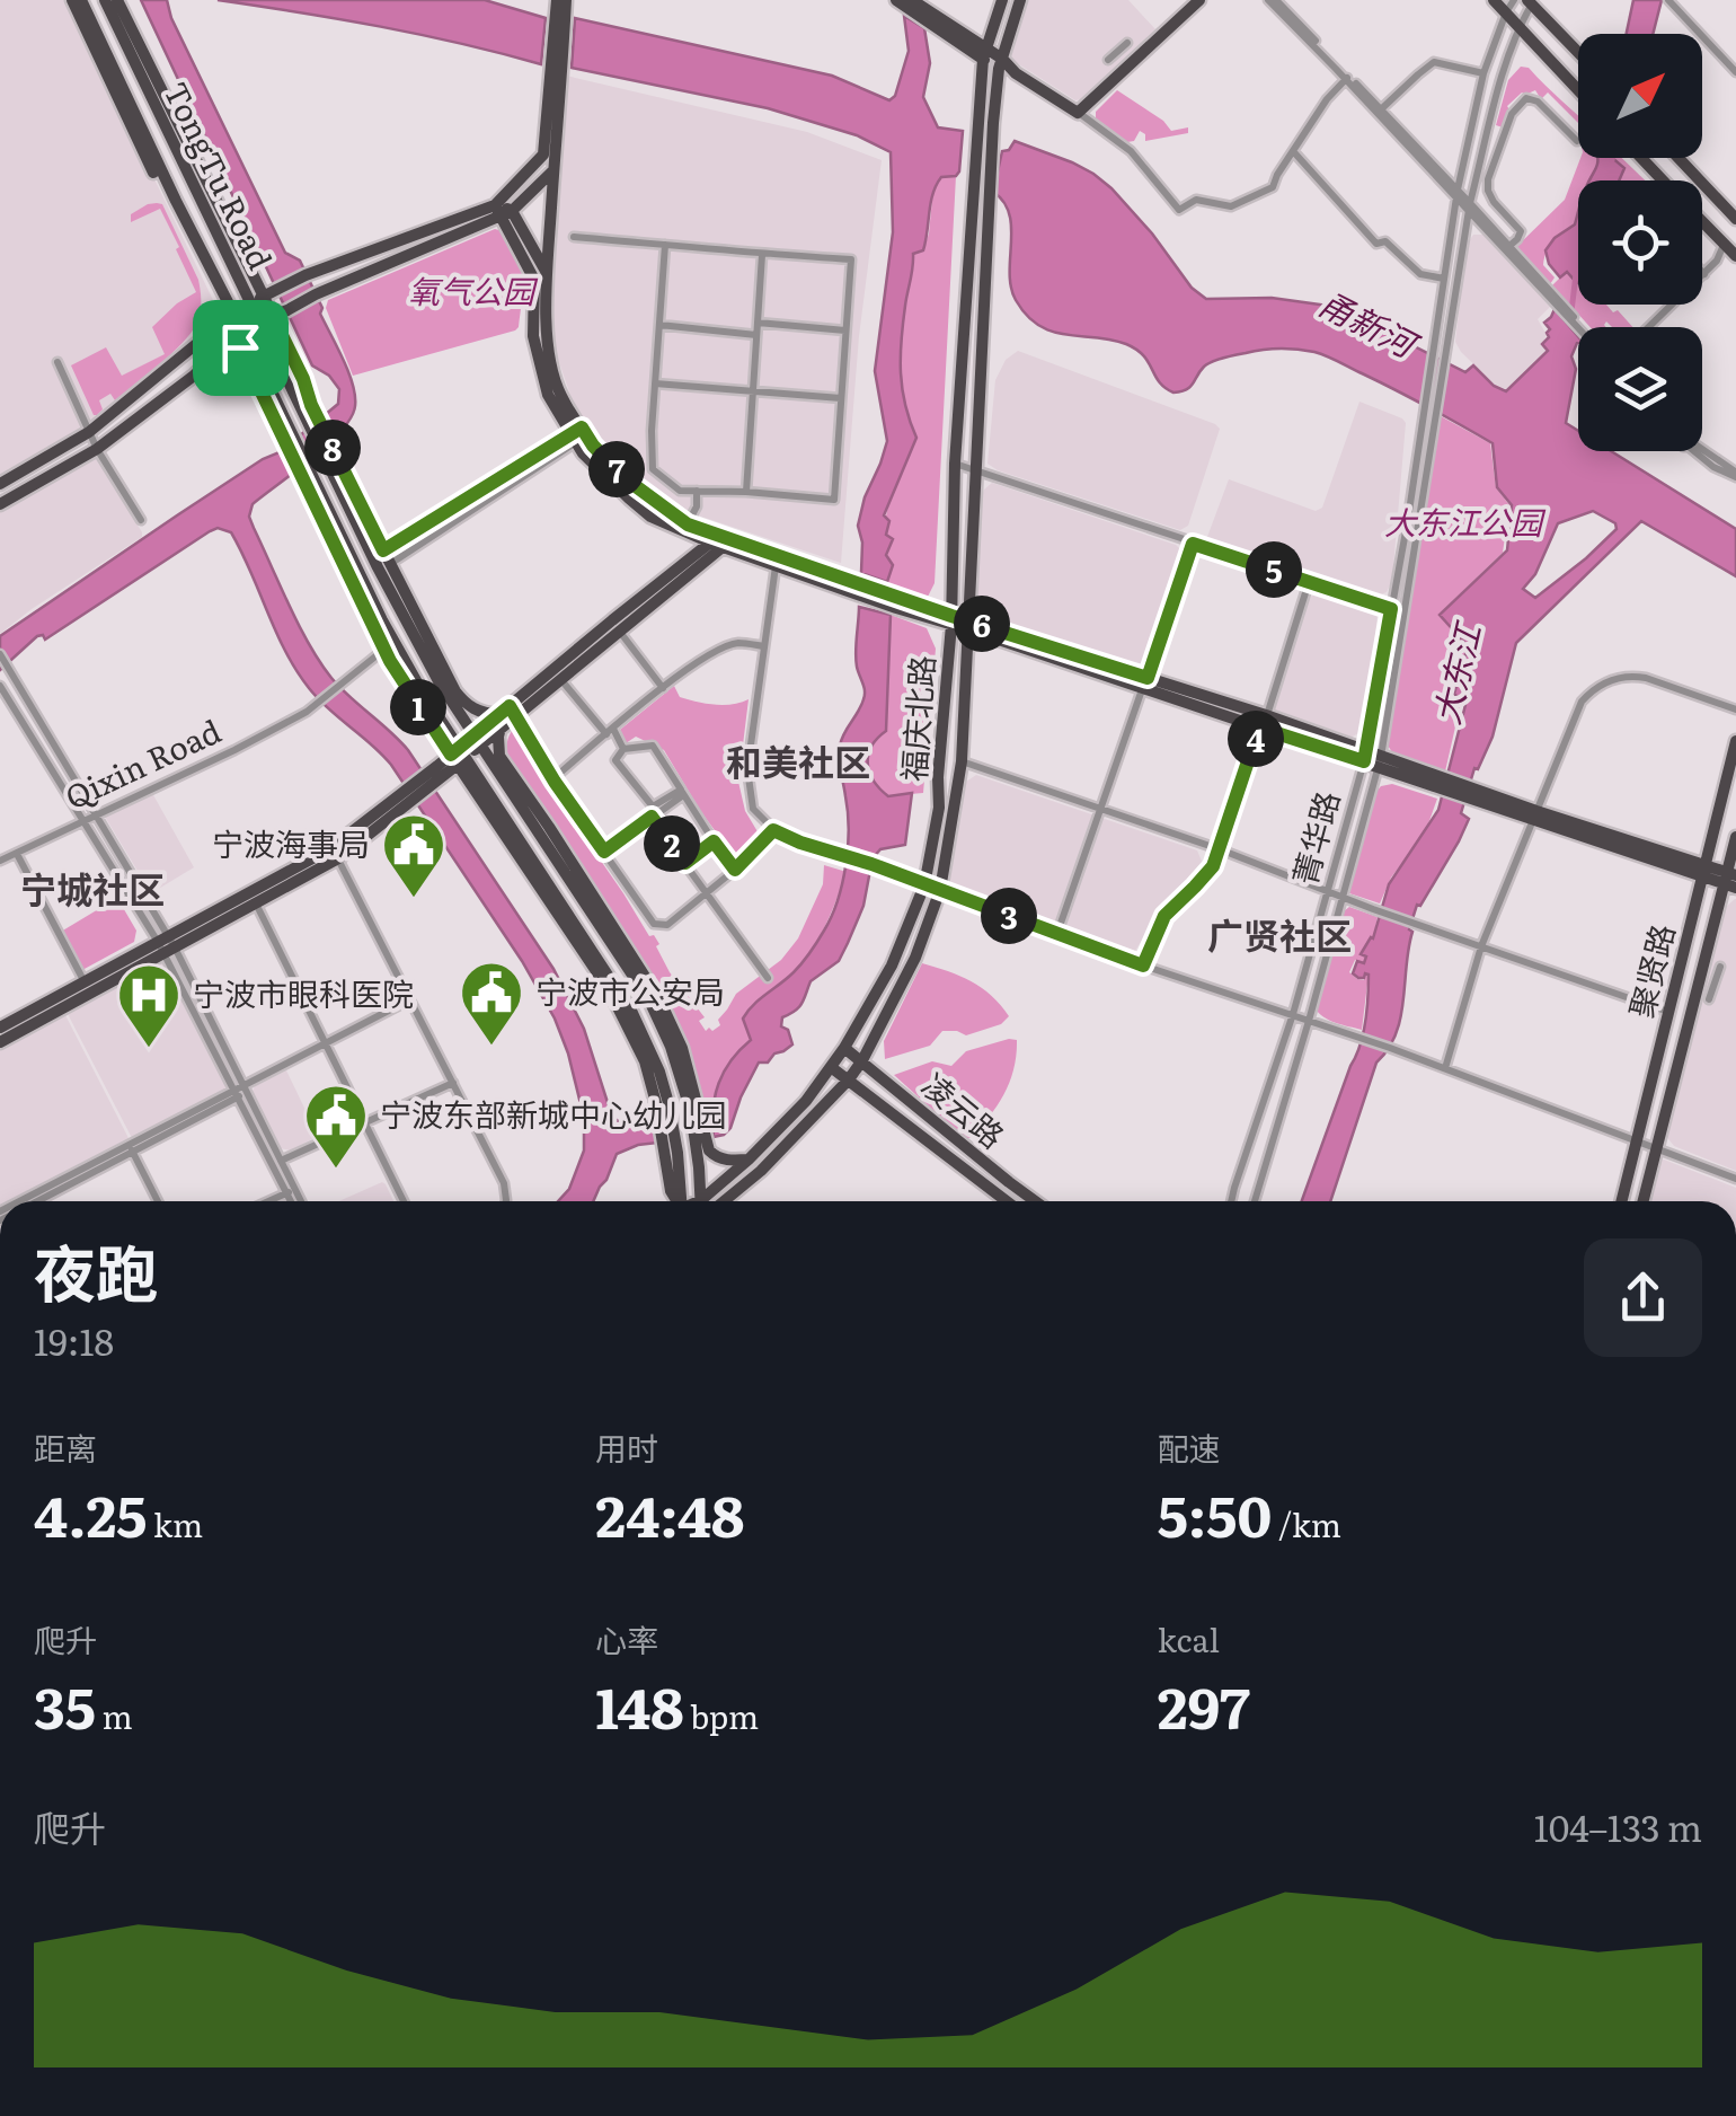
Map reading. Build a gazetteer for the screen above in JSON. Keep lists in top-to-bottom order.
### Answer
{
  "streets": {
    "main road": [
      "TongTu Road",
      "福庆北路",
      "聚贤路",
      "凌云路"
    ],
    "street": ["Qixin Road", "菁华路"]
  },
  "crossings": [
    ["TongTu Road", "Qixin Road"],
    ["福庆北路", "凌云路"]
  ],
  "districts": ["和美社区", "宁城社区", "广贤社区"],
  "water": ["甬新河", "大东江"],
  "parks": ["氧气公园", "大东江公园"],
  "places": {
    "public building": ["宁波海事局", "宁波市公安局", "宁波东部新城中心幼儿园"],
    "hospital": ["宁波市眼科医院"]
  },
  "north": "top right",
  "page": {
    "pins": [
      "8",
      "7",
      "5",
      "6",
      "1",
      "4",
      "2",
      "3"
    ],
    "heading": ["夜跑", "19:18"],
    "stats": [
      ["距离", "4.25 km"],
      ["用时", "24:48"],
      ["配速", "5:50 /km"],
      ["爬升", "35 m"],
      ["心率", "148 bpm"],
      ["kcal", "297"]
    ],
    "chart": ["爬升", "104–133 m"]
  }
}
